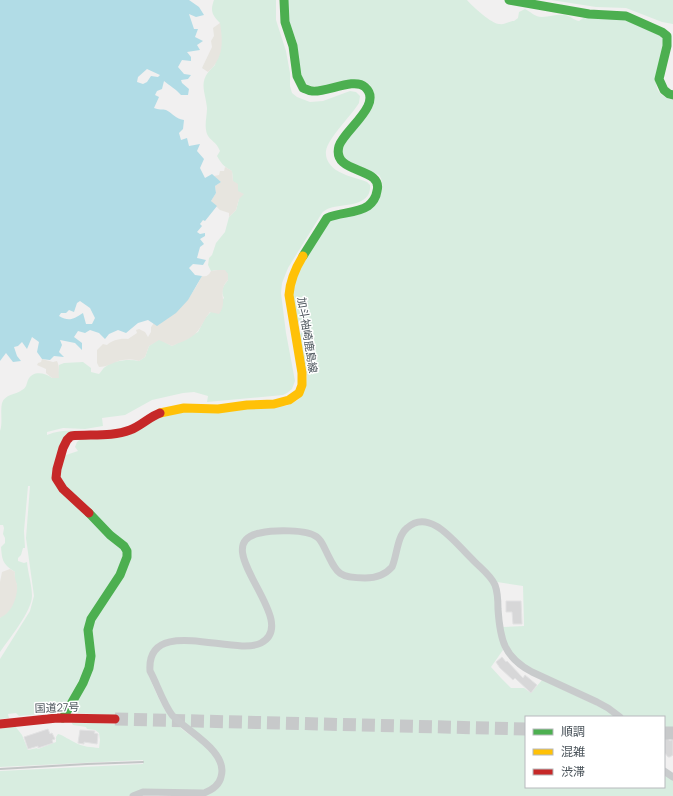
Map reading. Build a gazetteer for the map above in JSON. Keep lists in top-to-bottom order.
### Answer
{
  "streets": {
    "main road": ["加斗袖崎鹿島線", "国道27号"]
  },
  "crossings": [
    ["加斗袖崎鹿島線", "国道27号"]
  ],
  "legend": ["順調", "混雑", "渋滞"]
}
